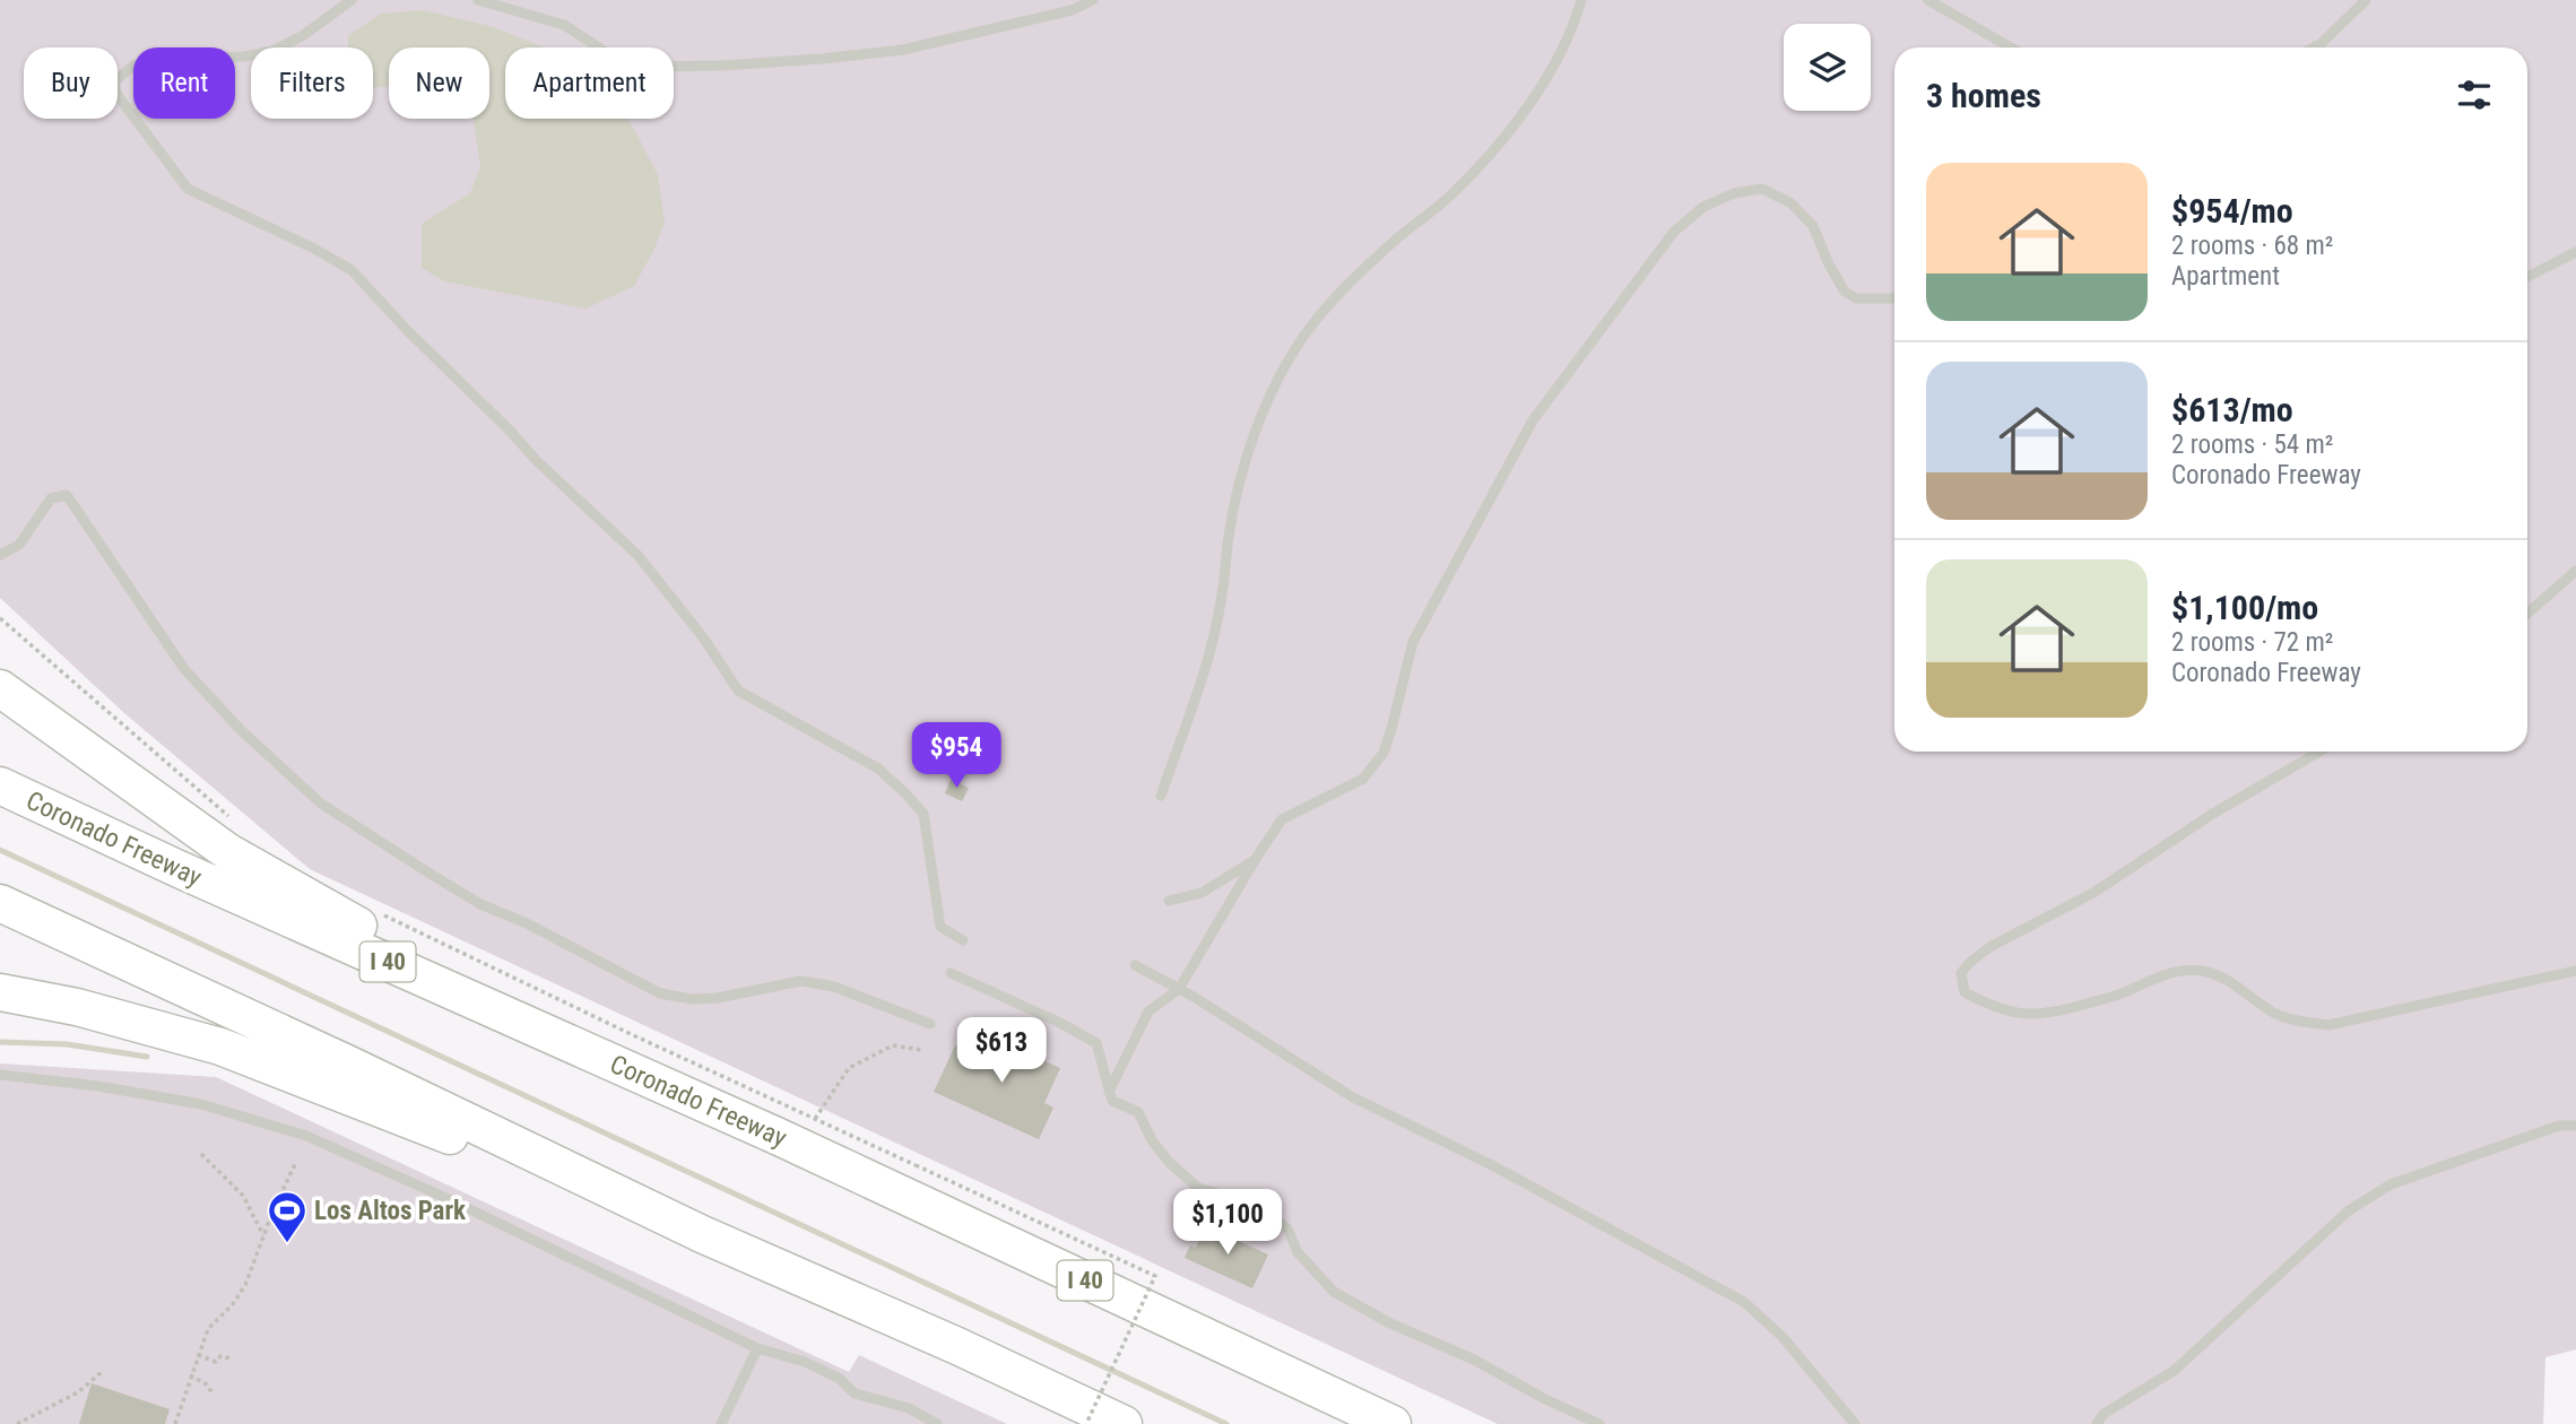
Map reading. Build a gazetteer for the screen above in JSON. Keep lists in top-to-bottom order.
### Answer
{
  "streets": {
    "highway": ["Coronado Freeway", "I 40"]
  },
  "places": {
    "sports": ["Los Altos Park"]
  },
  "page": {
    "chip": [
      "Buy",
      "Rent",
      "Filters",
      "New",
      "Apartment"
    ],
    "heading": "3 homes",
    "list": [
      {
        "name": "$954/mo",
        "note": "2 rooms · 68 m² · Apartment"
      },
      {
        "name": "$613/mo",
        "note": "2 rooms · 54 m² · Coronado Freeway"
      },
      {
        "name": "$1,100/mo",
        "note": "2 rooms · 72 m² · Coronado Freeway"
      }
    ],
    "price": ["$954", "$613", "$1,100"]
  }
}
